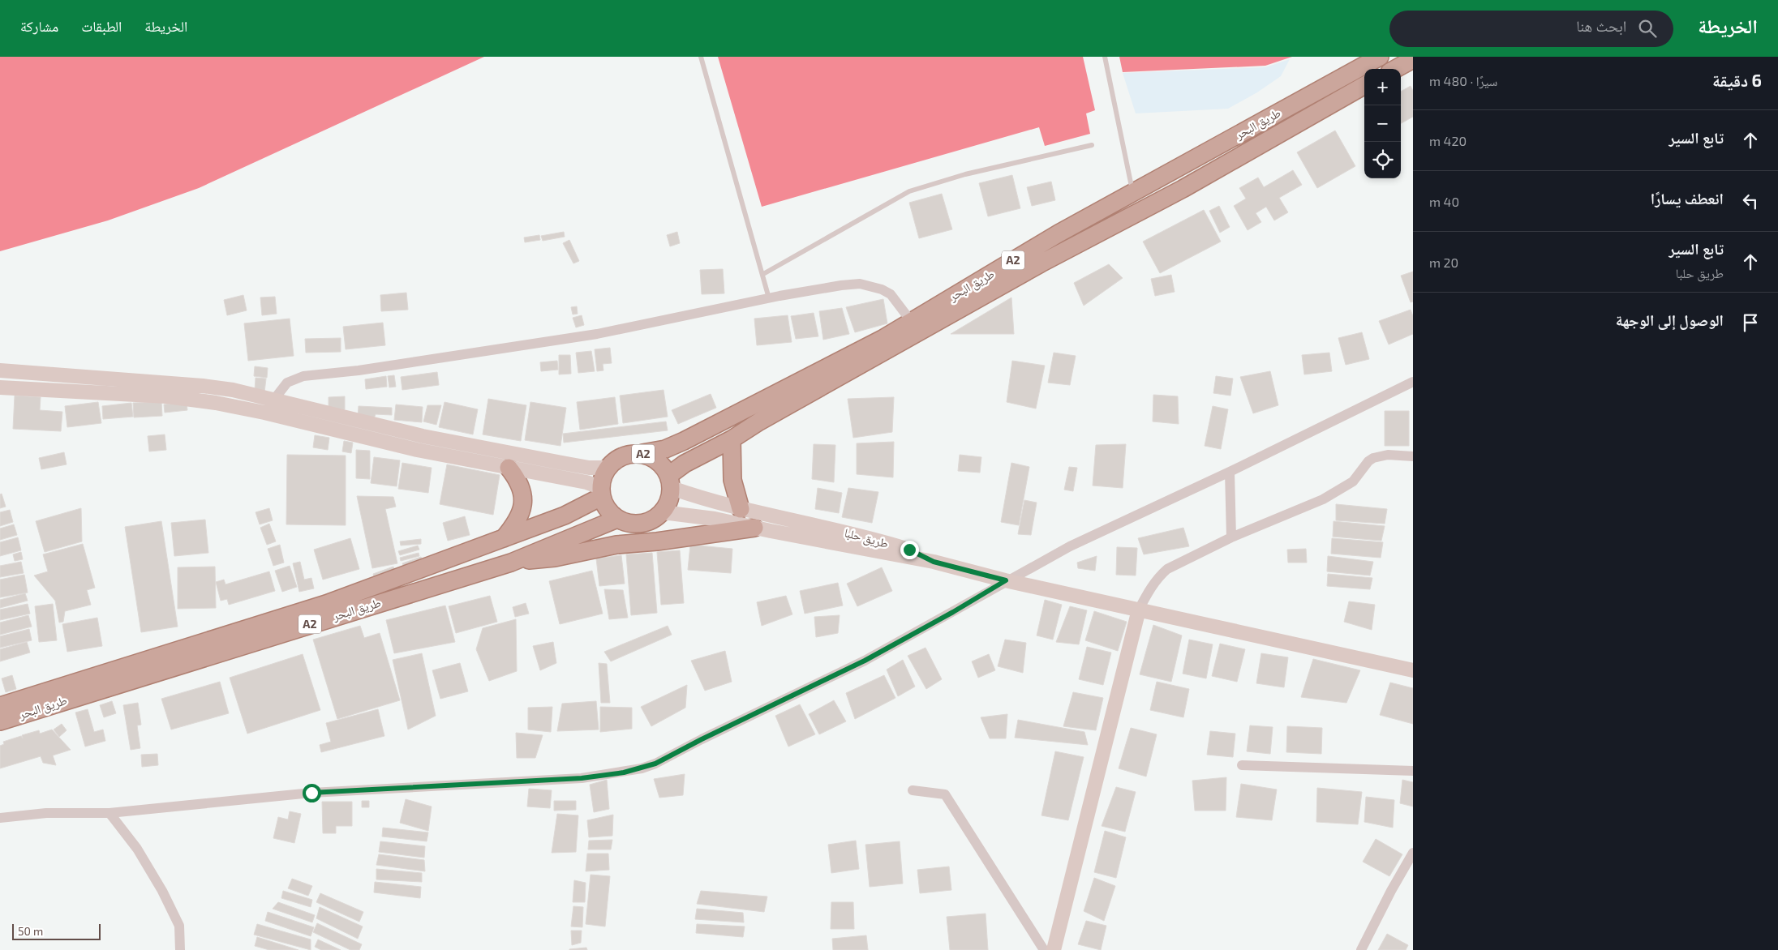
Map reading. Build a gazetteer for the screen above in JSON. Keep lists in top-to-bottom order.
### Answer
{
  "streets": {
    "highway": ["طريق البحر", "A2"],
    "main road": ["طريق حلبا"]
  },
  "crossings": [
    ["طريق البحر", "A2"],
    ["طريق البحر", "طريق حلبا"],
    ["A2", "طريق حلبا"]
  ],
  "scale_bar": "50 m",
  "page": {
    "header": "الخريطة",
    "search": "ابحث هنا",
    "nav": ["الخريطة", "الطبقات", "مشاركة"],
    "heading": ["6 دقيقة", "سيرًا · 480 m"],
    "map_buttons": ["+", "−"],
    "list": [
      ["تابع السير", "420 m"],
      ["انعطف يسارًا", "40 m"],
      ["تابع السير", "طريق حلبا", "20 m"],
      "الوصول إلى الوجهة"
    ],
    "scale": "50 m"
  }
}
